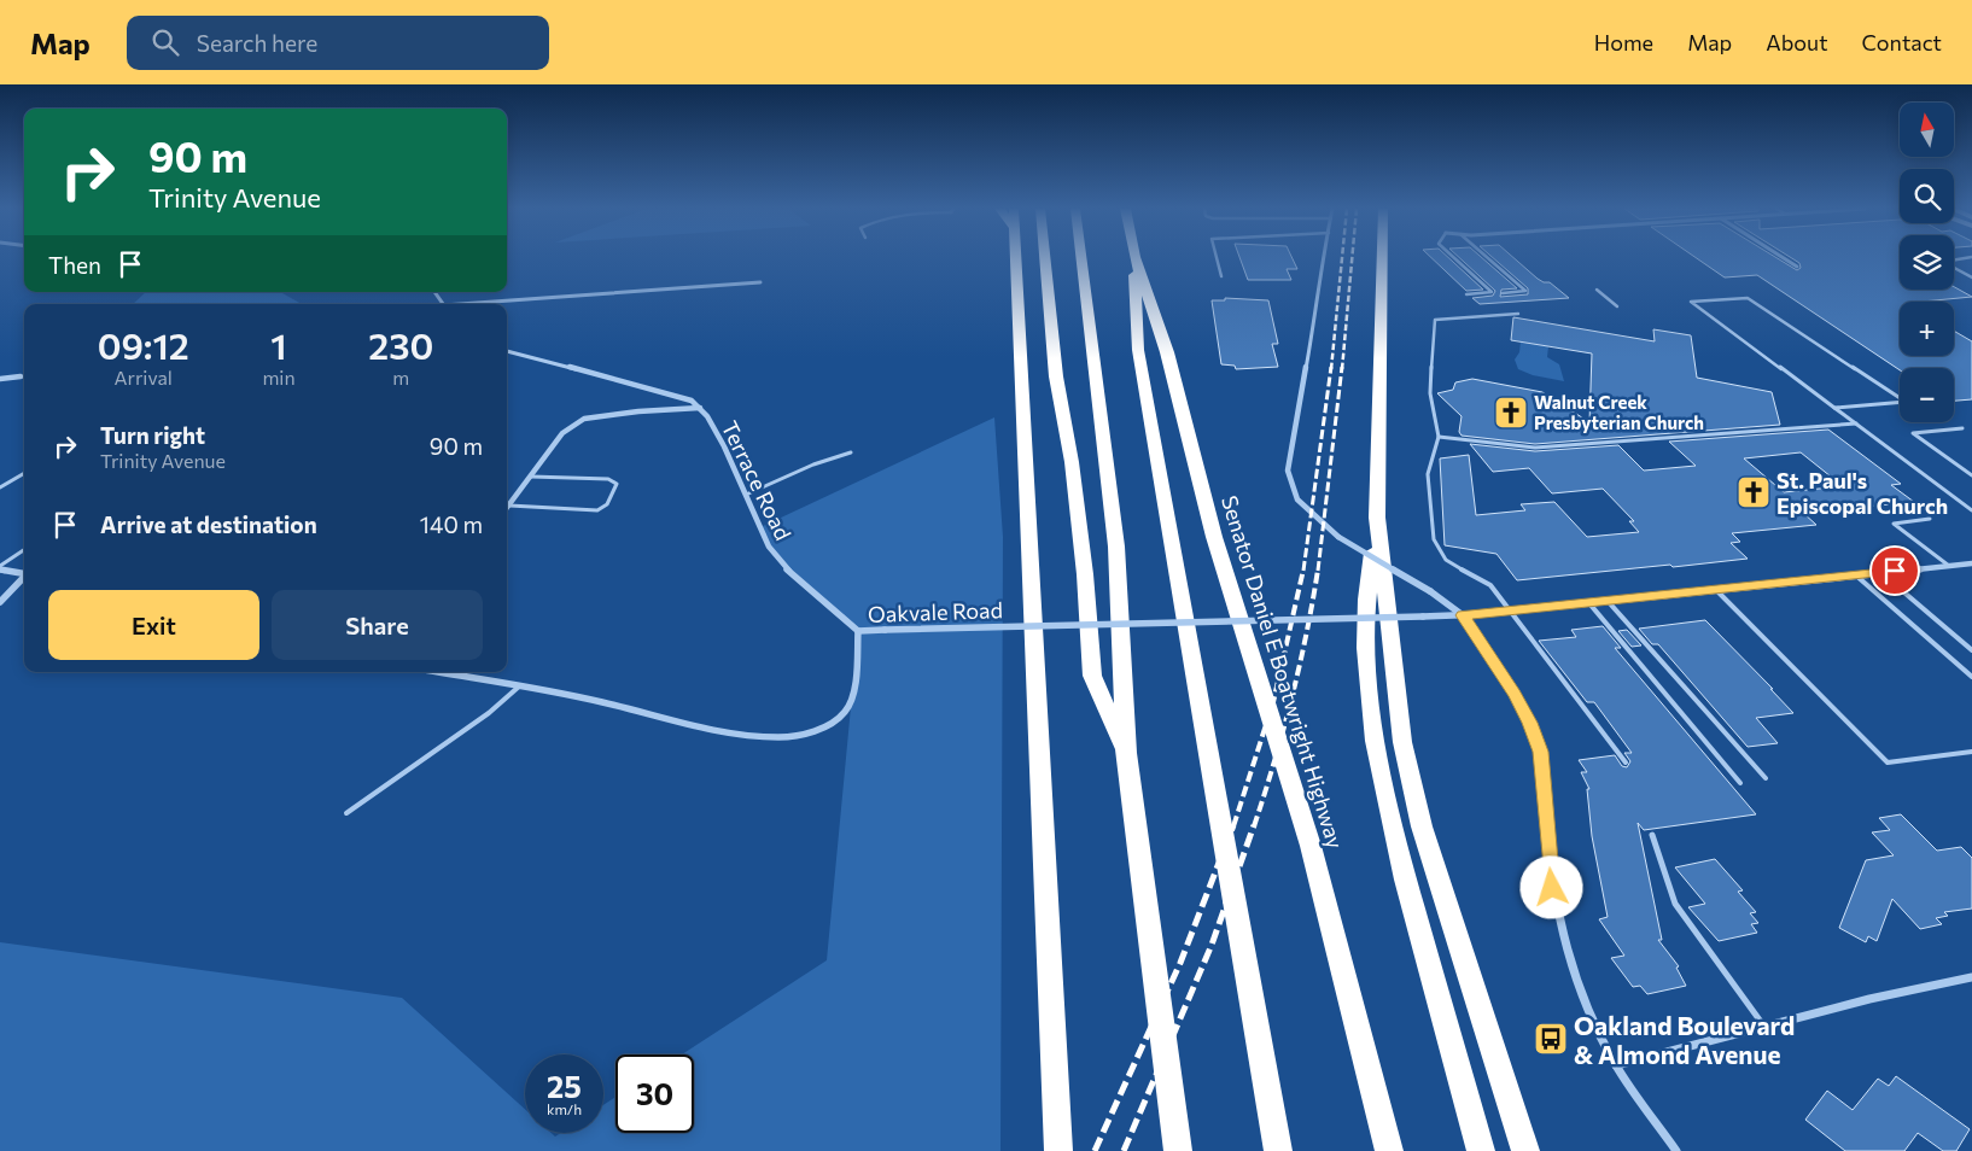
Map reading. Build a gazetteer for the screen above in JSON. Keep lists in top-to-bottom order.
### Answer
{
  "streets": {
    "highway": ["Senator Daniel E Boatwright Highway"],
    "street": ["Terrace Road", "Oakvale Road"]
  },
  "crossings": [
    ["Terrace Road", "Oakvale Road"]
  ],
  "places": {
    "church": ["Walnut Creek Presbyterian Church", "St. Paul's Episcopal Church"],
    "bus stop": ["Oakland Boulevard & Almond Avenue"]
  },
  "north": "top",
  "page": {
    "header": "Map",
    "search": "Search here",
    "nav": [
      "Home",
      "Map",
      "About",
      "Contact"
    ],
    "map_buttons": ["+", "−"],
    "turn": ["90 m", "Trinity Avenue"],
    "then": "Then",
    "eta": [
      "09:12",
      "Arrival",
      "1",
      "min",
      "230",
      "m"
    ],
    "list": [
      {
        "name": "Turn right",
        "note": "Trinity Avenue",
        "value": "90 m"
      },
      {
        "name": "Arrive at destination",
        "value": "140 m"
      }
    ],
    "buttons": ["Exit", "Share"],
    "speed": "25 km/h",
    "limit": "30"
  }
}
